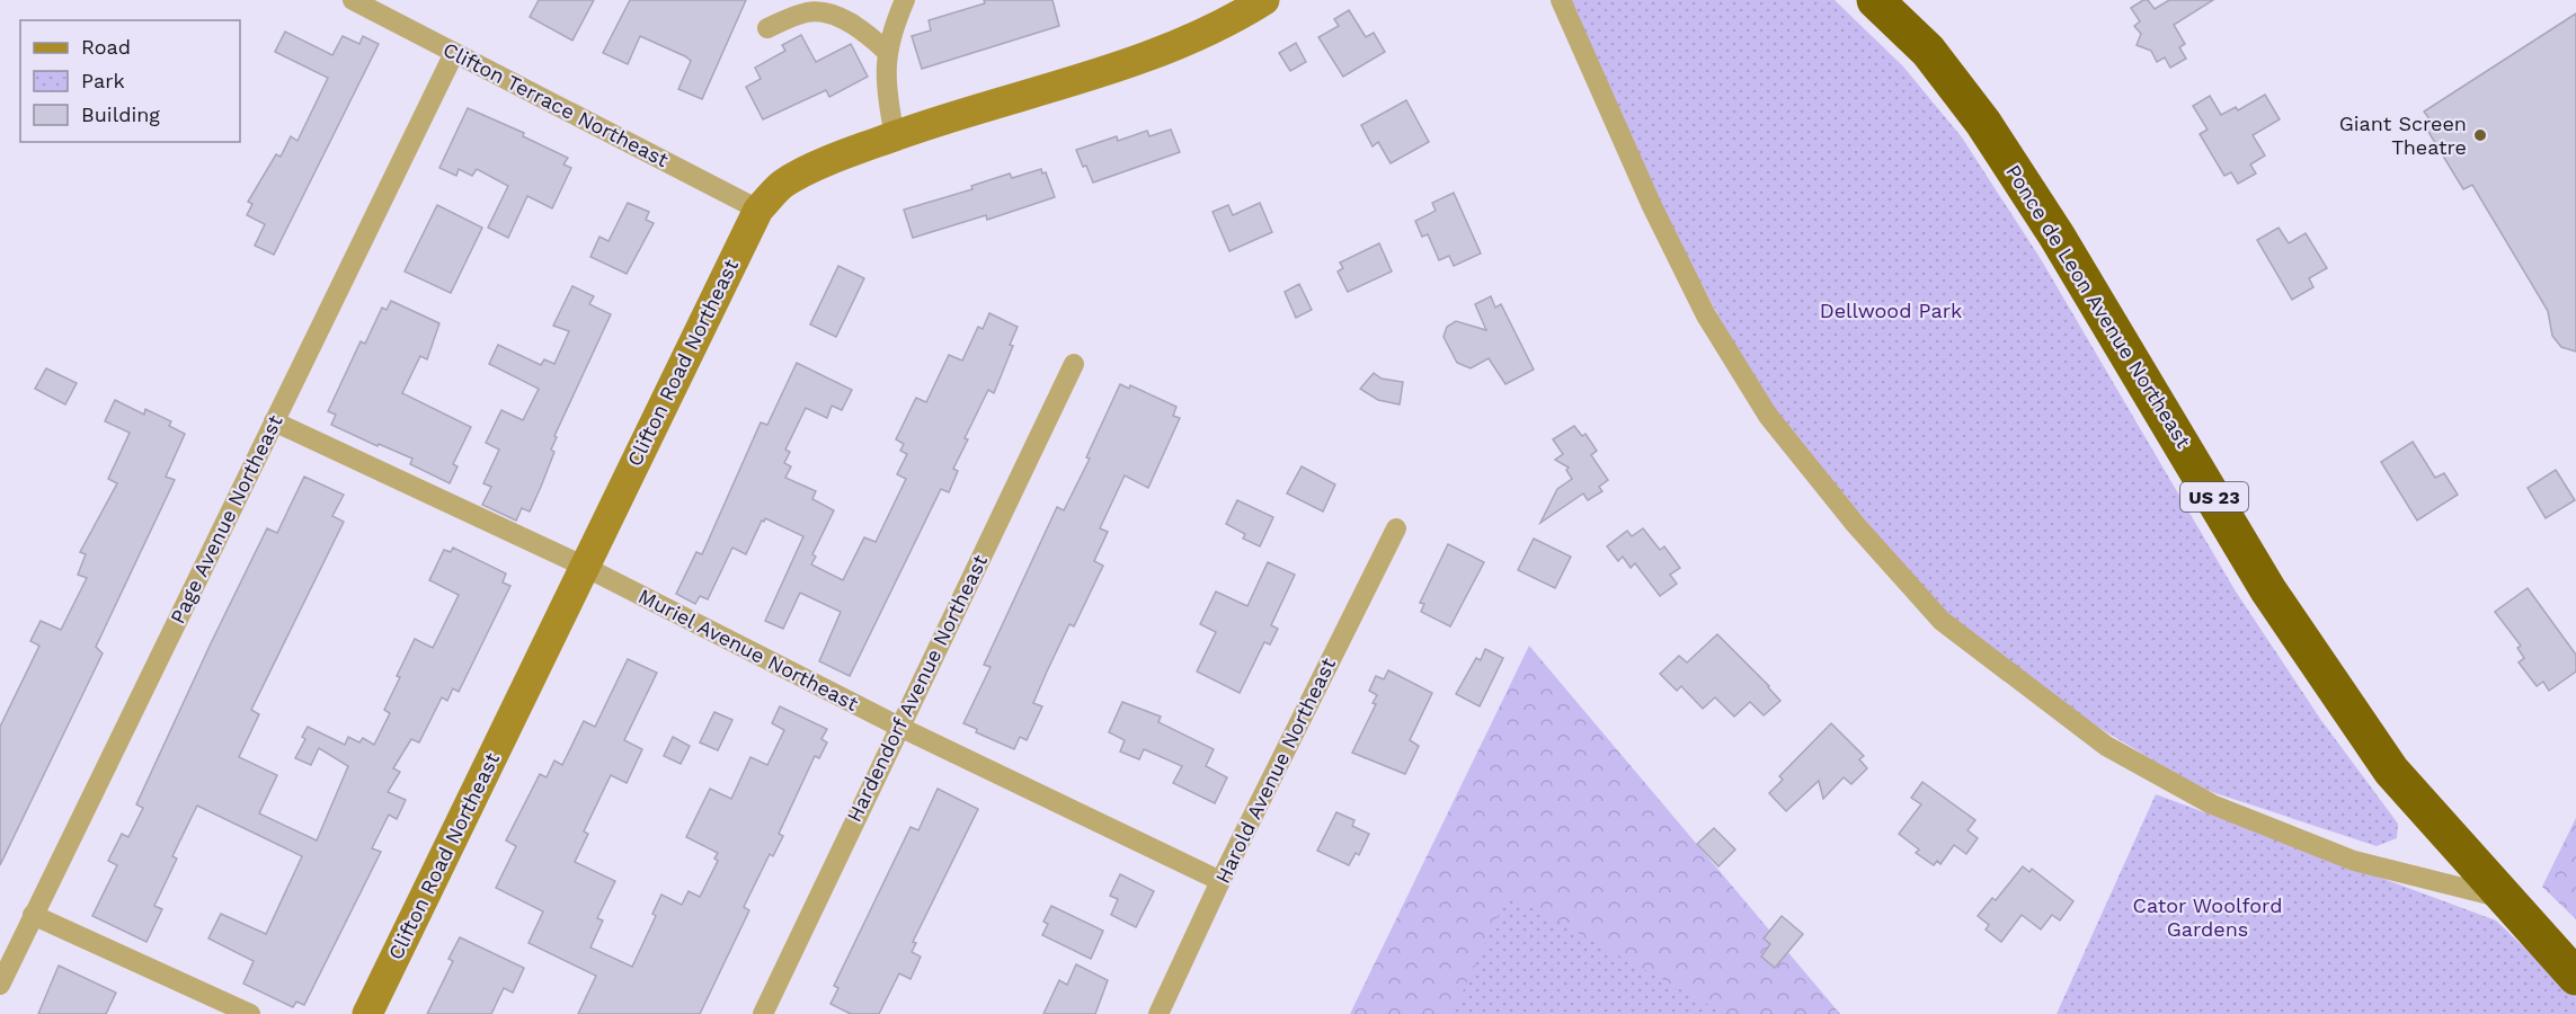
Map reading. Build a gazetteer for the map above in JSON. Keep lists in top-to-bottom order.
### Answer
{
  "streets": {
    "highway": ["Ponce de Leon Avenue Northeast", "US 23"],
    "street": [
      "Clifton Terrace Northeast",
      "Clifton Road Northeast",
      "Page Avenue Northeast",
      "Muriel Avenue Northeast",
      "Hardendorf Avenue Northeast",
      "Harold Avenue Northeast"
    ]
  },
  "crossings": [
    ["Clifton Terrace Northeast", "Clifton Road Northeast"],
    ["Clifton Terrace Northeast", "Page Avenue Northeast"],
    ["Clifton Road Northeast", "Muriel Avenue Northeast"],
    ["Page Avenue Northeast", "Muriel Avenue Northeast"],
    ["Muriel Avenue Northeast", "Hardendorf Avenue Northeast"],
    ["Muriel Avenue Northeast", "Harold Avenue Northeast"]
  ],
  "parks": ["Dellwood Park", "Cator Woolford Gardens"],
  "places": ["Giant Screen Theatre"],
  "legend": ["Road", "Park", "Building"]
}
